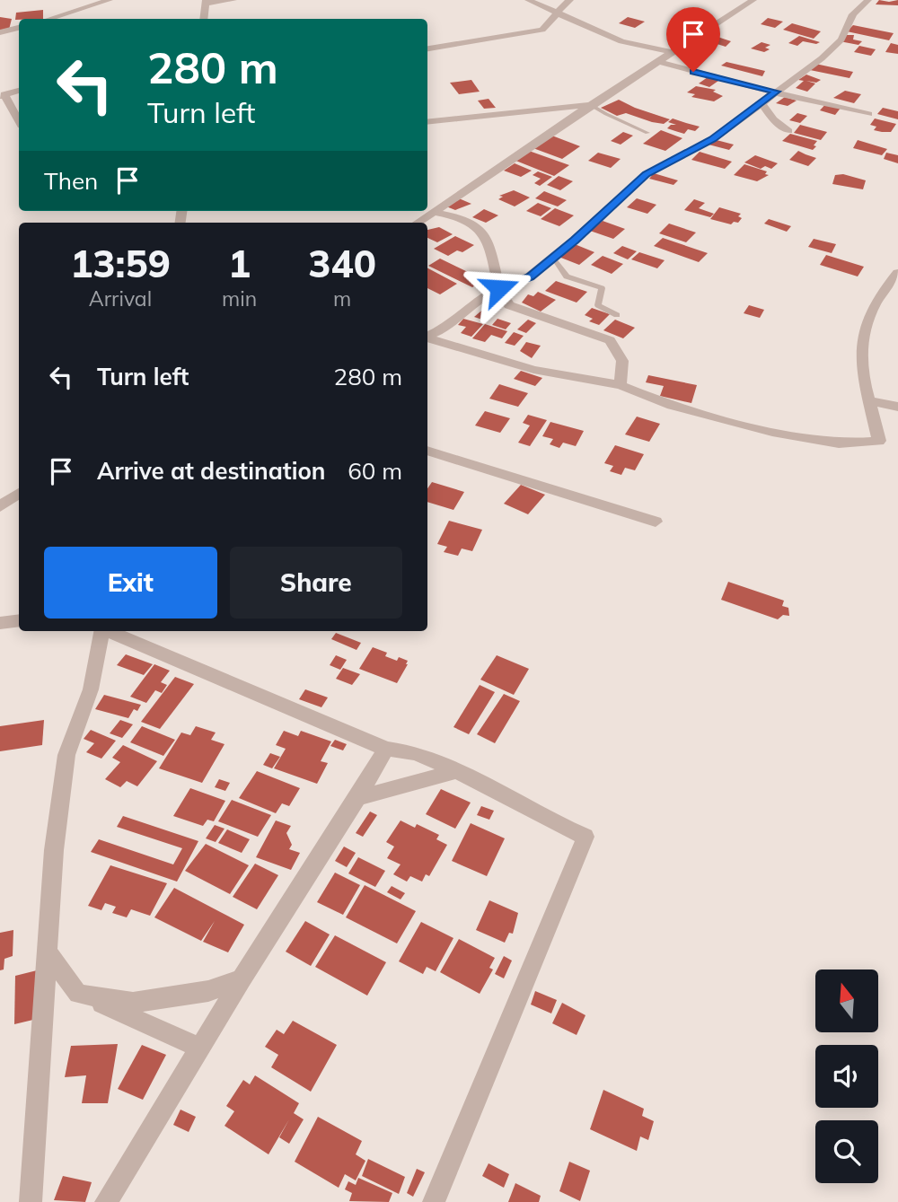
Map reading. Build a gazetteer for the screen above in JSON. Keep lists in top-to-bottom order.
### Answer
{
  "north": "top",
  "page": {
    "turn": ["280 m", "Turn left"],
    "then": "Then",
    "eta": [
      "13:59",
      "Arrival",
      "1",
      "min",
      "340",
      "m"
    ],
    "list": [
      {
        "name": "Turn left",
        "value": "280 m"
      },
      {
        "name": "Arrive at destination",
        "value": "60 m"
      }
    ],
    "buttons": ["Exit", "Share"]
  }
}
